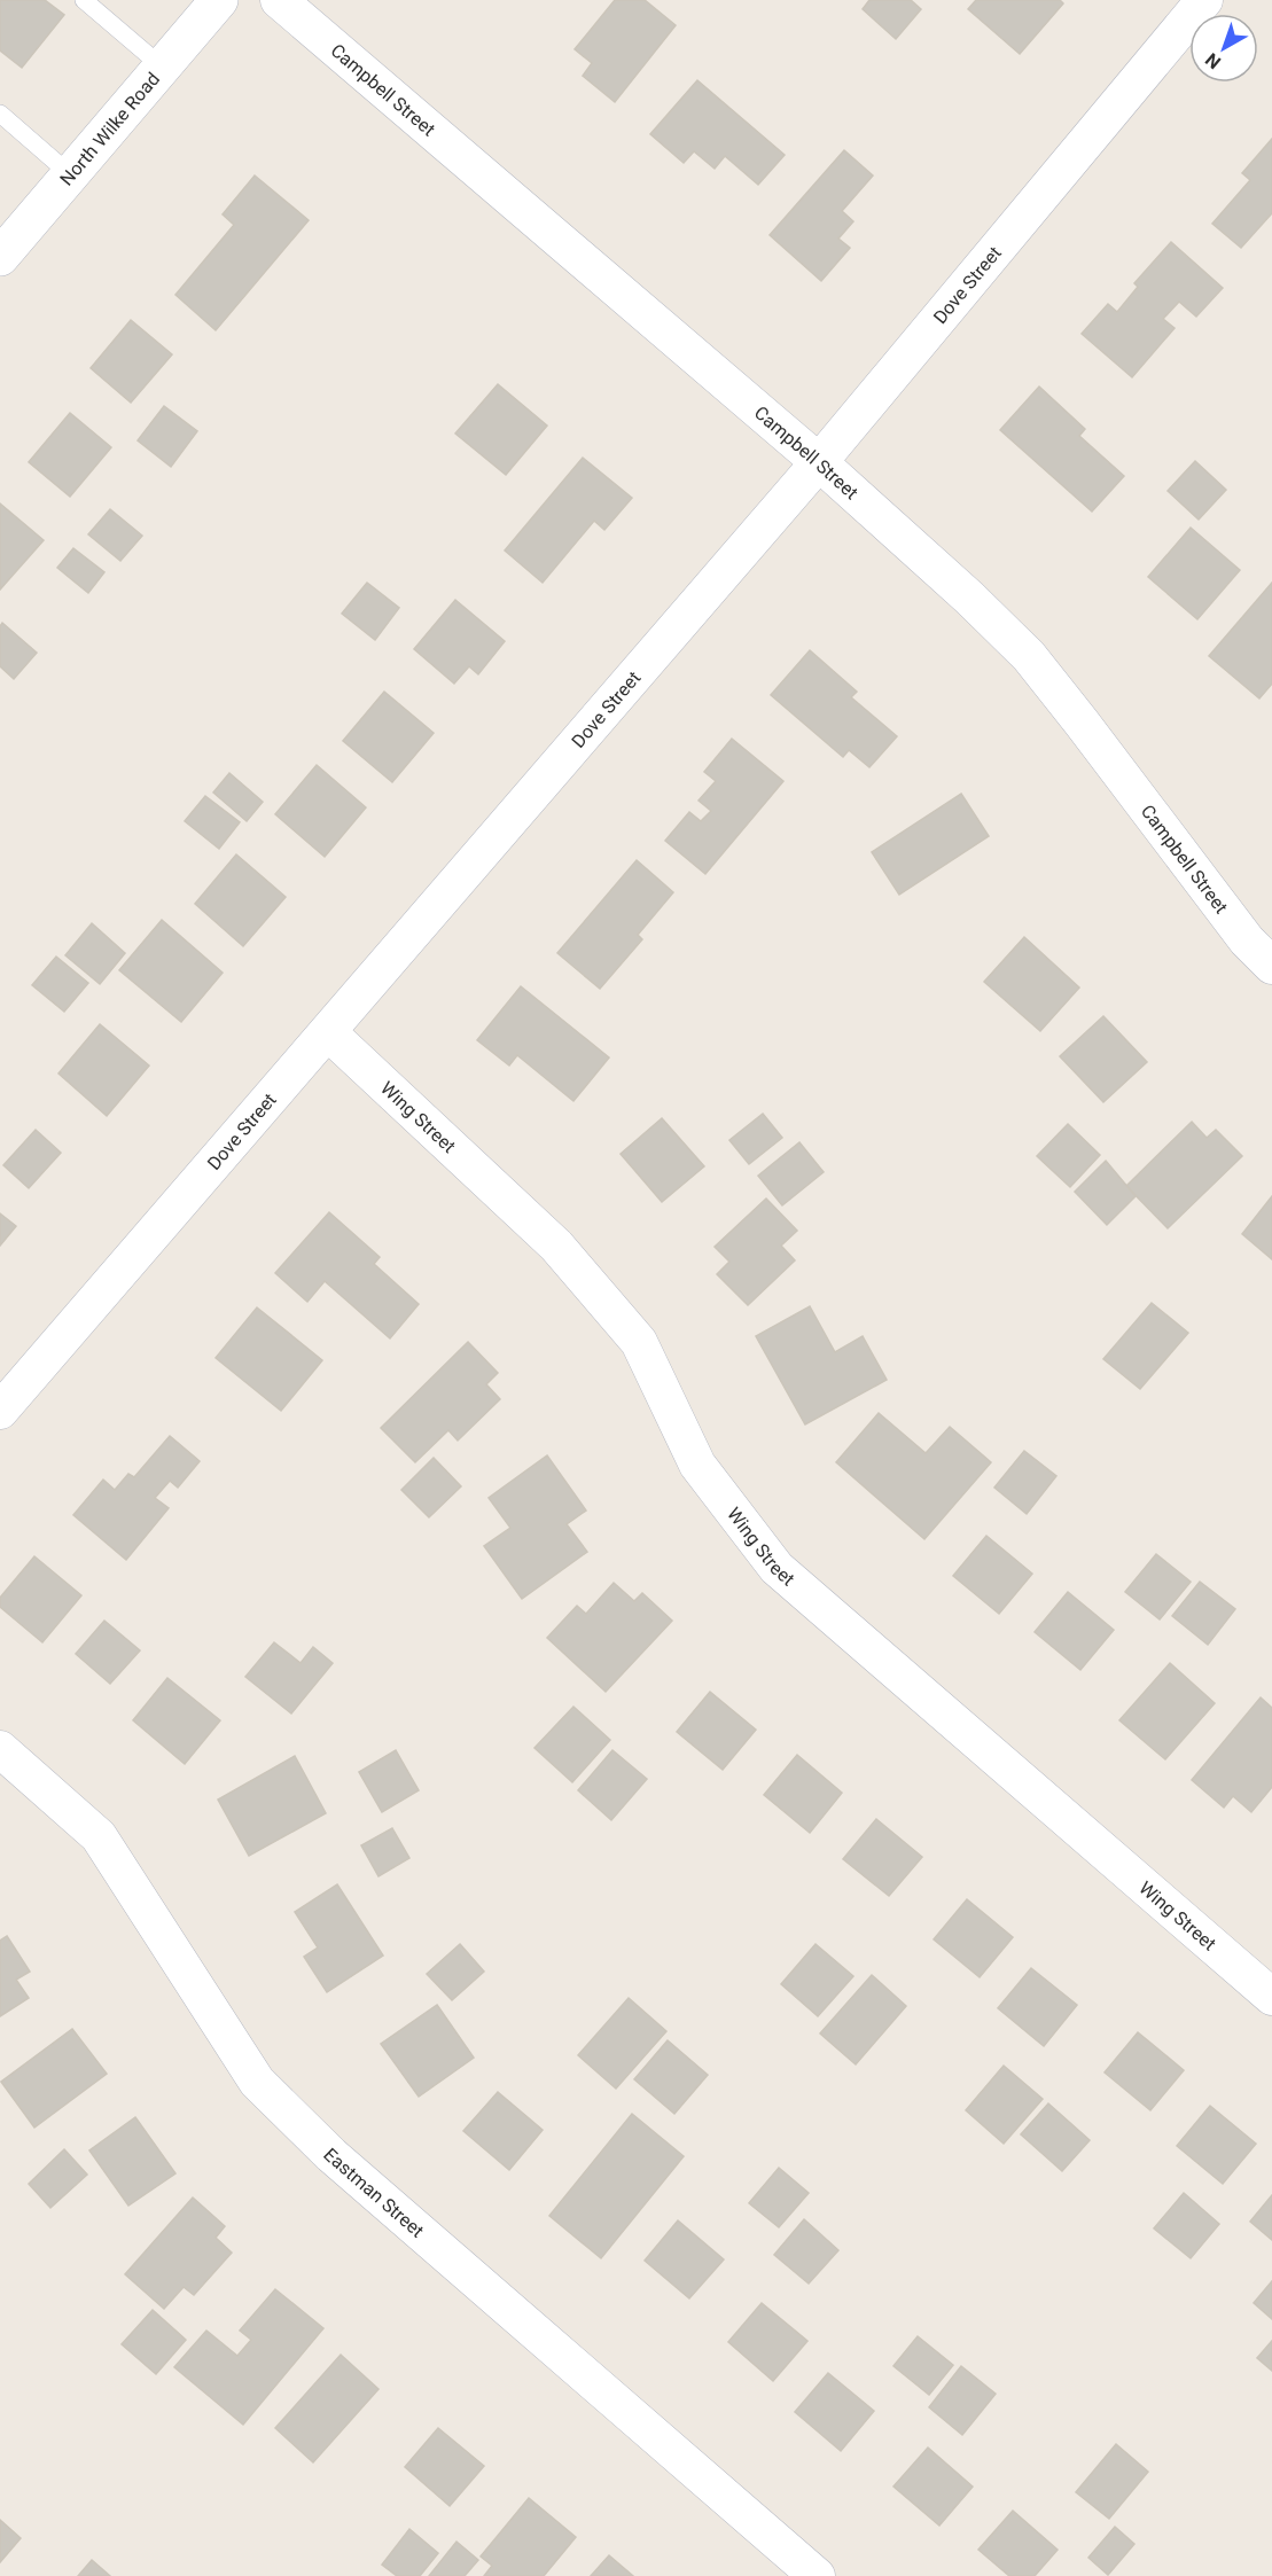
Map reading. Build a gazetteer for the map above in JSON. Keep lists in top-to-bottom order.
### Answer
{
  "streets": {
    "main road": ["North Wilke Road"],
    "street": [
      "Campbell Street",
      "Dove Street",
      "Wing Street",
      "Eastman Street"
    ]
  },
  "crossings": [
    ["Campbell Street", "Dove Street"],
    ["Dove Street", "Wing Street"]
  ],
  "north": "bottom left"
}
